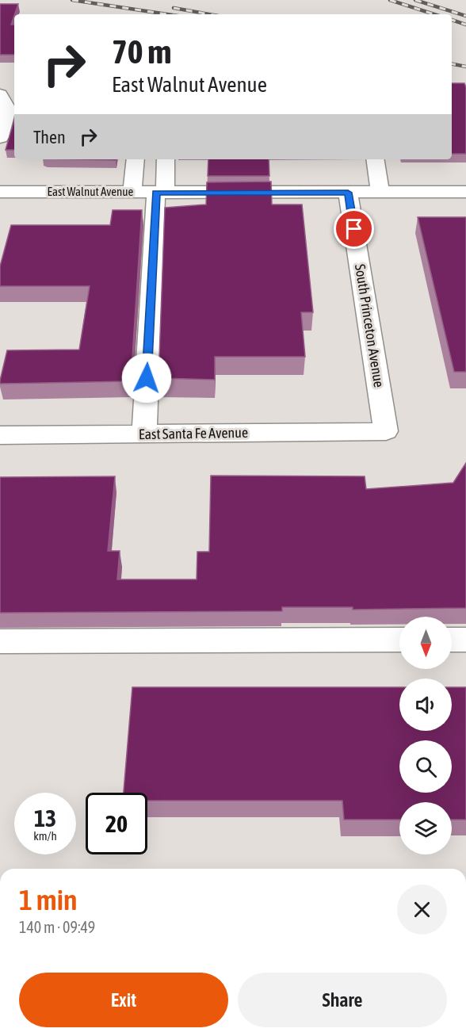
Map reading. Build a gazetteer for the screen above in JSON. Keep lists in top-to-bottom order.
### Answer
{
  "streets": {
    "street": ["East Walnut Avenue", "South Princeton Avenue", "East Santa Fe Avenue"]
  },
  "crossings": [
    ["East Walnut Avenue", "South Princeton Avenue"],
    ["South Princeton Avenue", "East Santa Fe Avenue"]
  ],
  "north": "bottom",
  "page": {
    "turn": ["70 m", "East Walnut Avenue"],
    "then": "Then",
    "speed": "13 km/h",
    "limit": "20",
    "heading": ["1 min", "140 m · 09:49"],
    "buttons": ["Exit", "Share"]
  }
}
